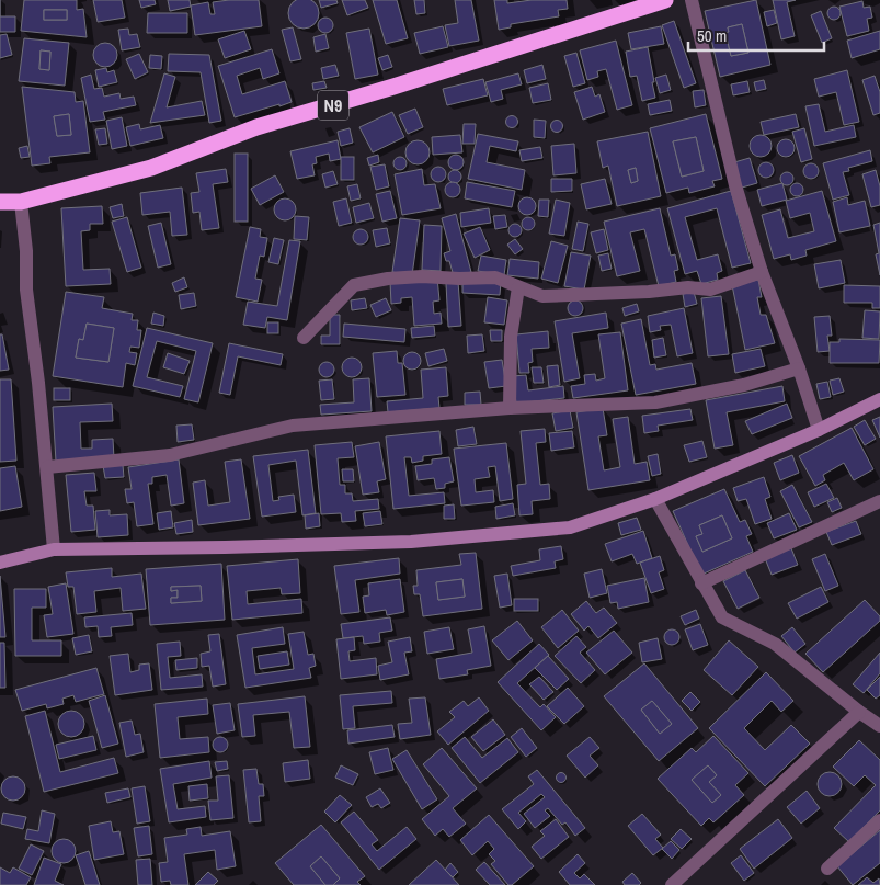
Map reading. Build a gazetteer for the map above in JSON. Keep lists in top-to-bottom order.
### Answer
{
  "streets": {
    "highway": ["N9"]
  },
  "scale_bar": "50 m"
}
